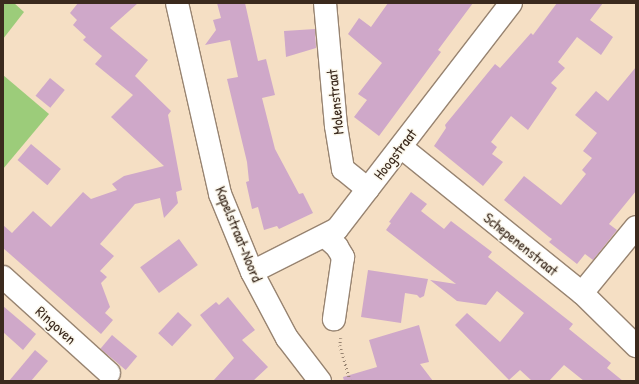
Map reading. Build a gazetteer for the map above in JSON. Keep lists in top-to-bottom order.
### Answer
{
  "streets": {
    "street": [
      "Molenstraat",
      "Hoogstraat",
      "Kapelstraat-Noord",
      "Schepenenstraat",
      "Ringoven"
    ]
  },
  "crossings": [
    ["Molenstraat", "Hoogstraat"],
    ["Hoogstraat", "Kapelstraat-Noord"],
    ["Hoogstraat", "Schepenenstraat"]
  ]
}
